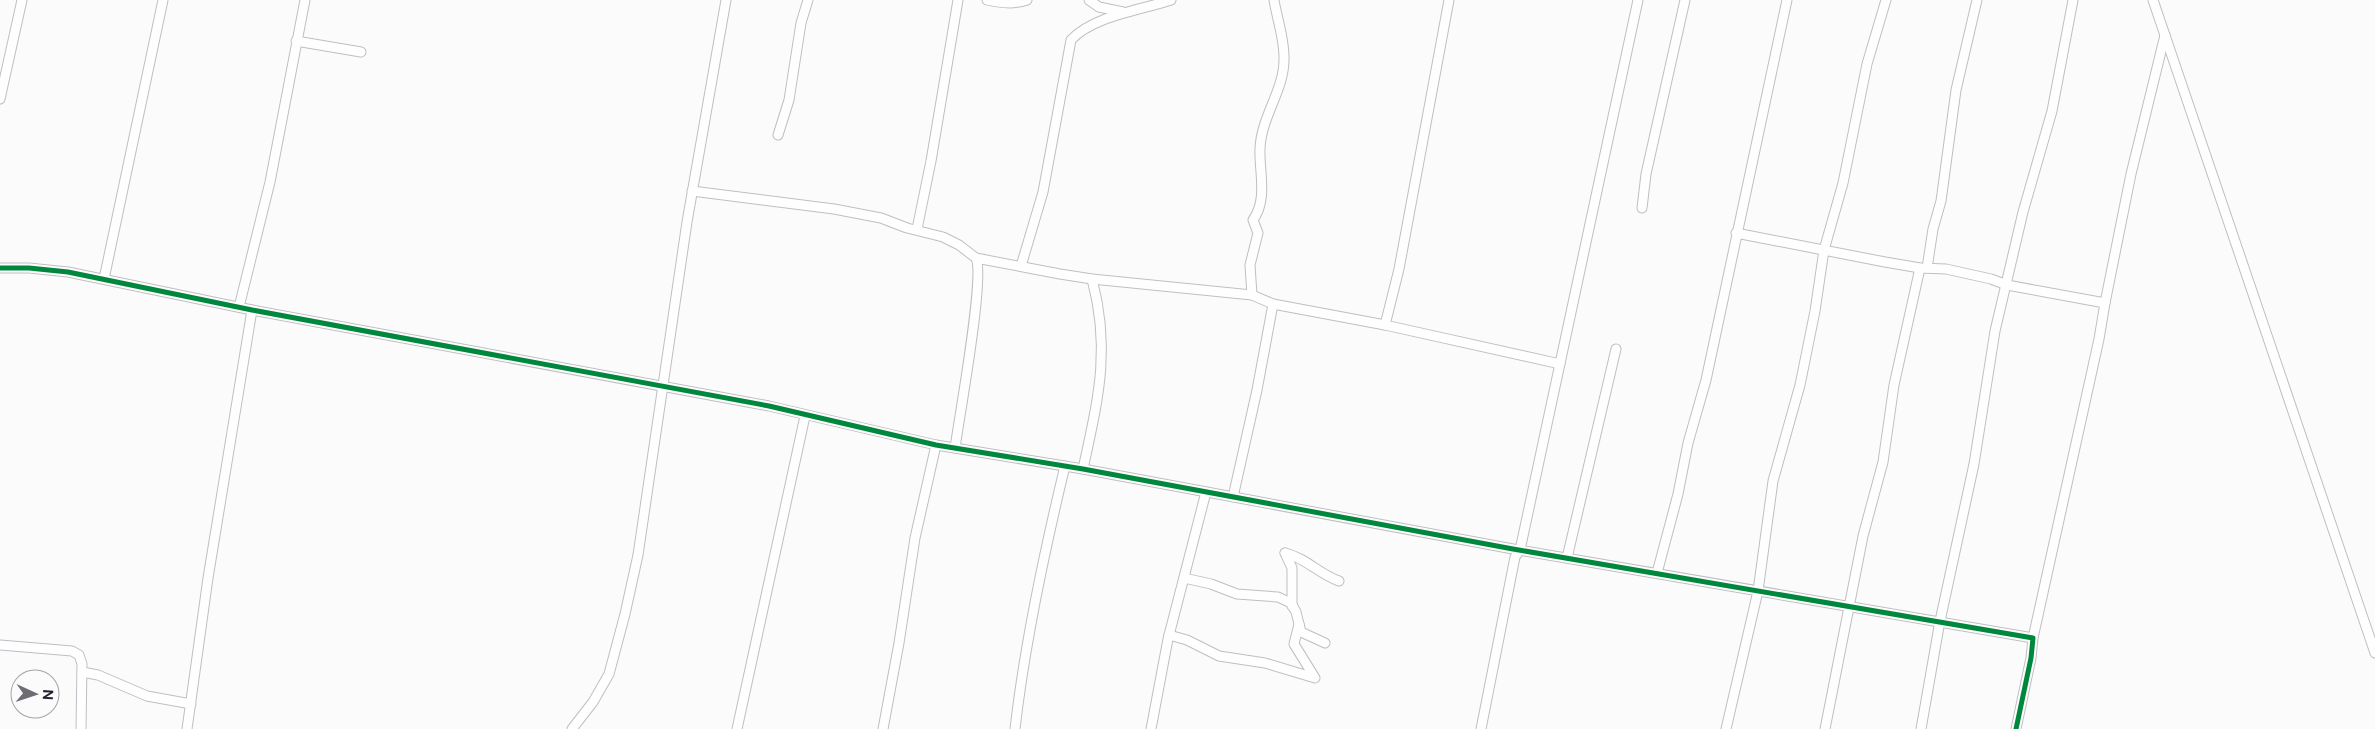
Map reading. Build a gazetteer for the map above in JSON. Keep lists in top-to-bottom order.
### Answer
{
  "north": "right"
}
